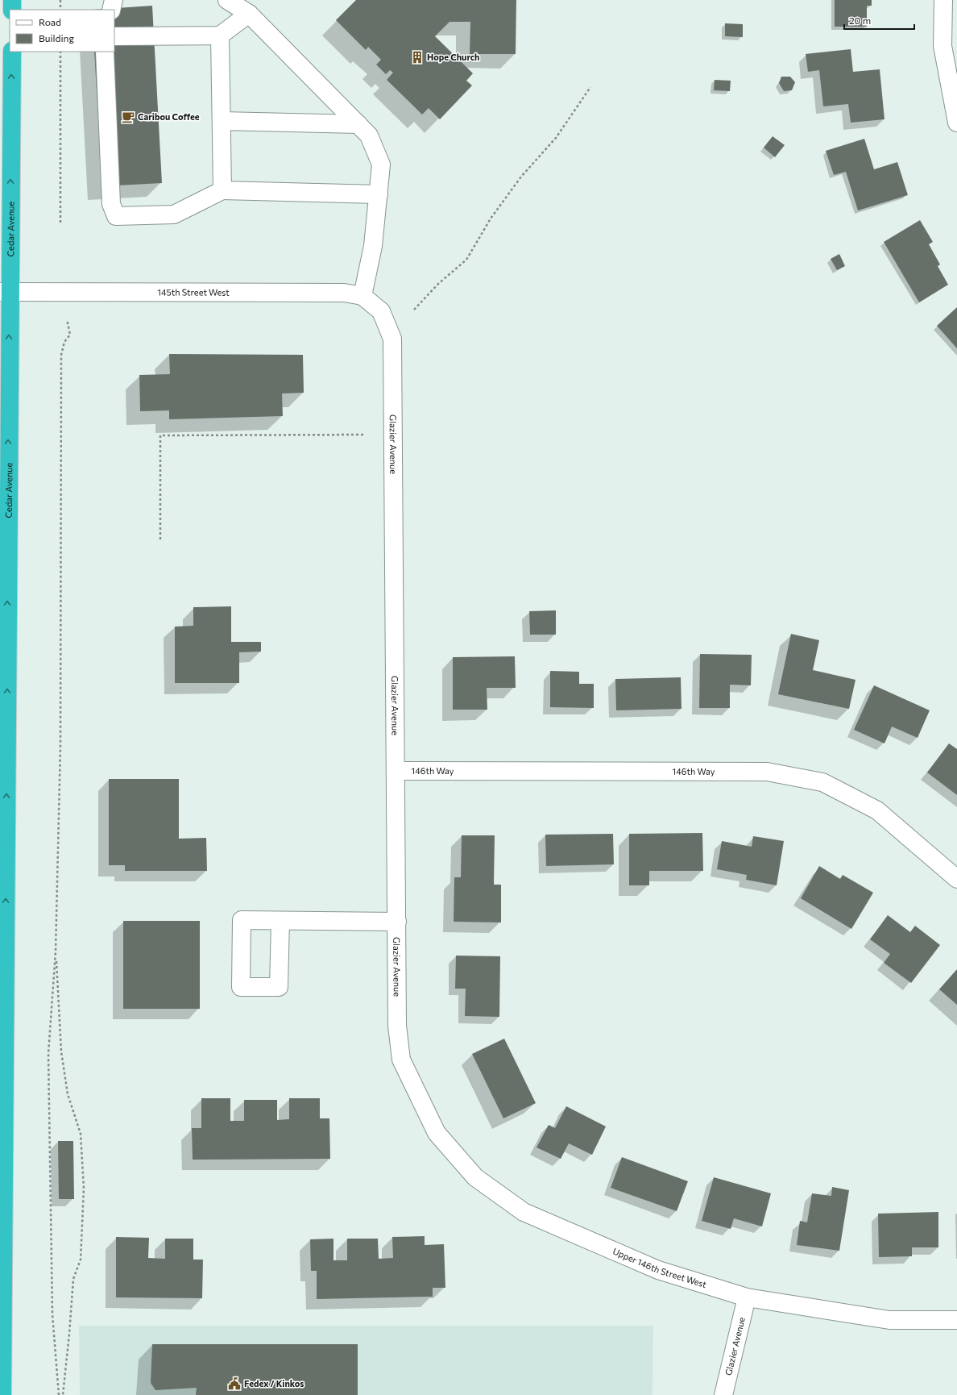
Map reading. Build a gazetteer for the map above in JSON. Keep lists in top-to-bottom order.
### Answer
{
  "streets": {
    "highway": ["Cedar Avenue"],
    "street": [
      "145th Street West",
      "Glazier Avenue",
      "146th Way",
      "Upper 146th Street West"
    ]
  },
  "crossings": [
    ["Cedar Avenue", "145th Street West"],
    ["145th Street West", "Glazier Avenue"],
    ["Glazier Avenue", "146th Way"],
    ["Glazier Avenue", "Upper 146th Street West"]
  ],
  "one_way": ["Cedar Avenue"],
  "places": {
    "building": ["Hope Church"],
    "cafe": ["Caribou Coffee"],
    "public building": ["Fedex / Kinkos"]
  },
  "legend": ["Road", "Building"],
  "scale_bar": "20 m"
}
